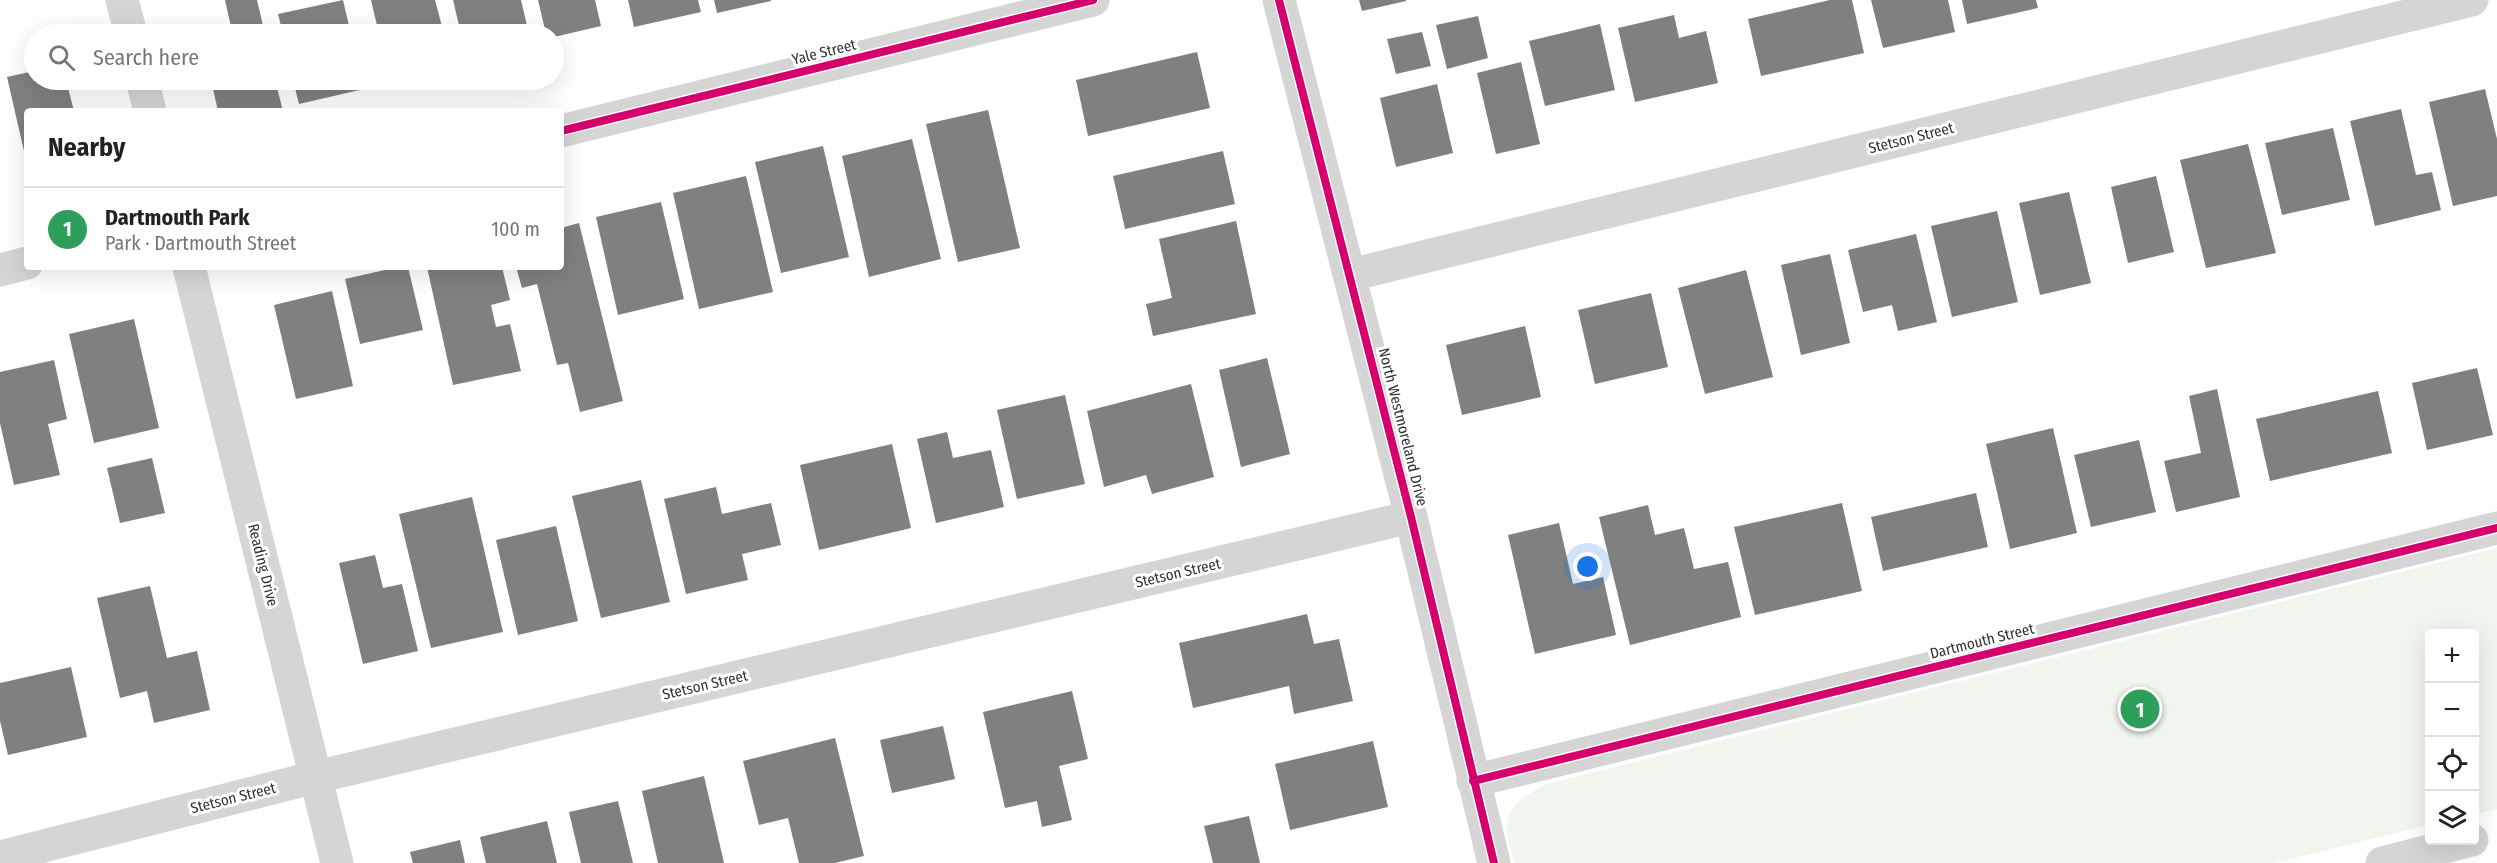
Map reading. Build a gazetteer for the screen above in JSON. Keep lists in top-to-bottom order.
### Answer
{
  "streets": {
    "street": [
      "Yale Street",
      "Stetson Street",
      "North Westmoreland Drive",
      "Reading Drive",
      "Dartmouth Street"
    ]
  },
  "crossings": [
    ["Stetson Street", "North Westmoreland Drive"],
    ["Stetson Street", "Reading Drive"],
    ["North Westmoreland Drive", "Dartmouth Street"]
  ],
  "page": {
    "search": "Search here",
    "heading": "Nearby",
    "list": [
      {
        "mark": "1",
        "name": "Dartmouth Park",
        "note": "Park · Dartmouth Street",
        "value": "100 m"
      }
    ],
    "map_buttons": ["+", "−"],
    "pins": "1"
  }
}
